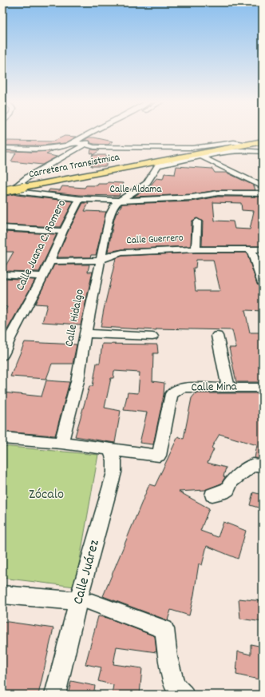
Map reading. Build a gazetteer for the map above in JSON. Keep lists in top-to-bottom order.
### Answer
{
  "streets": {
    "main road": ["Carretera Transistmica"],
    "street": [
      "Calle Aldama",
      "Calle Guerrero",
      "Calle Juana C. Romero",
      "Calle Hidalgo",
      "Calle Mina",
      "Calle Juárez"
    ]
  },
  "crossings": [
    ["Carretera Transistmica", "Calle Aldama"],
    ["Calle Aldama", "Calle Juana C. Romero"],
    ["Calle Aldama", "Calle Hidalgo"],
    ["Calle Guerrero", "Calle Juana C. Romero"],
    ["Calle Guerrero", "Calle Hidalgo"],
    ["Calle Mina", "Calle Juárez"]
  ],
  "parks": ["Zócalo"]
}
